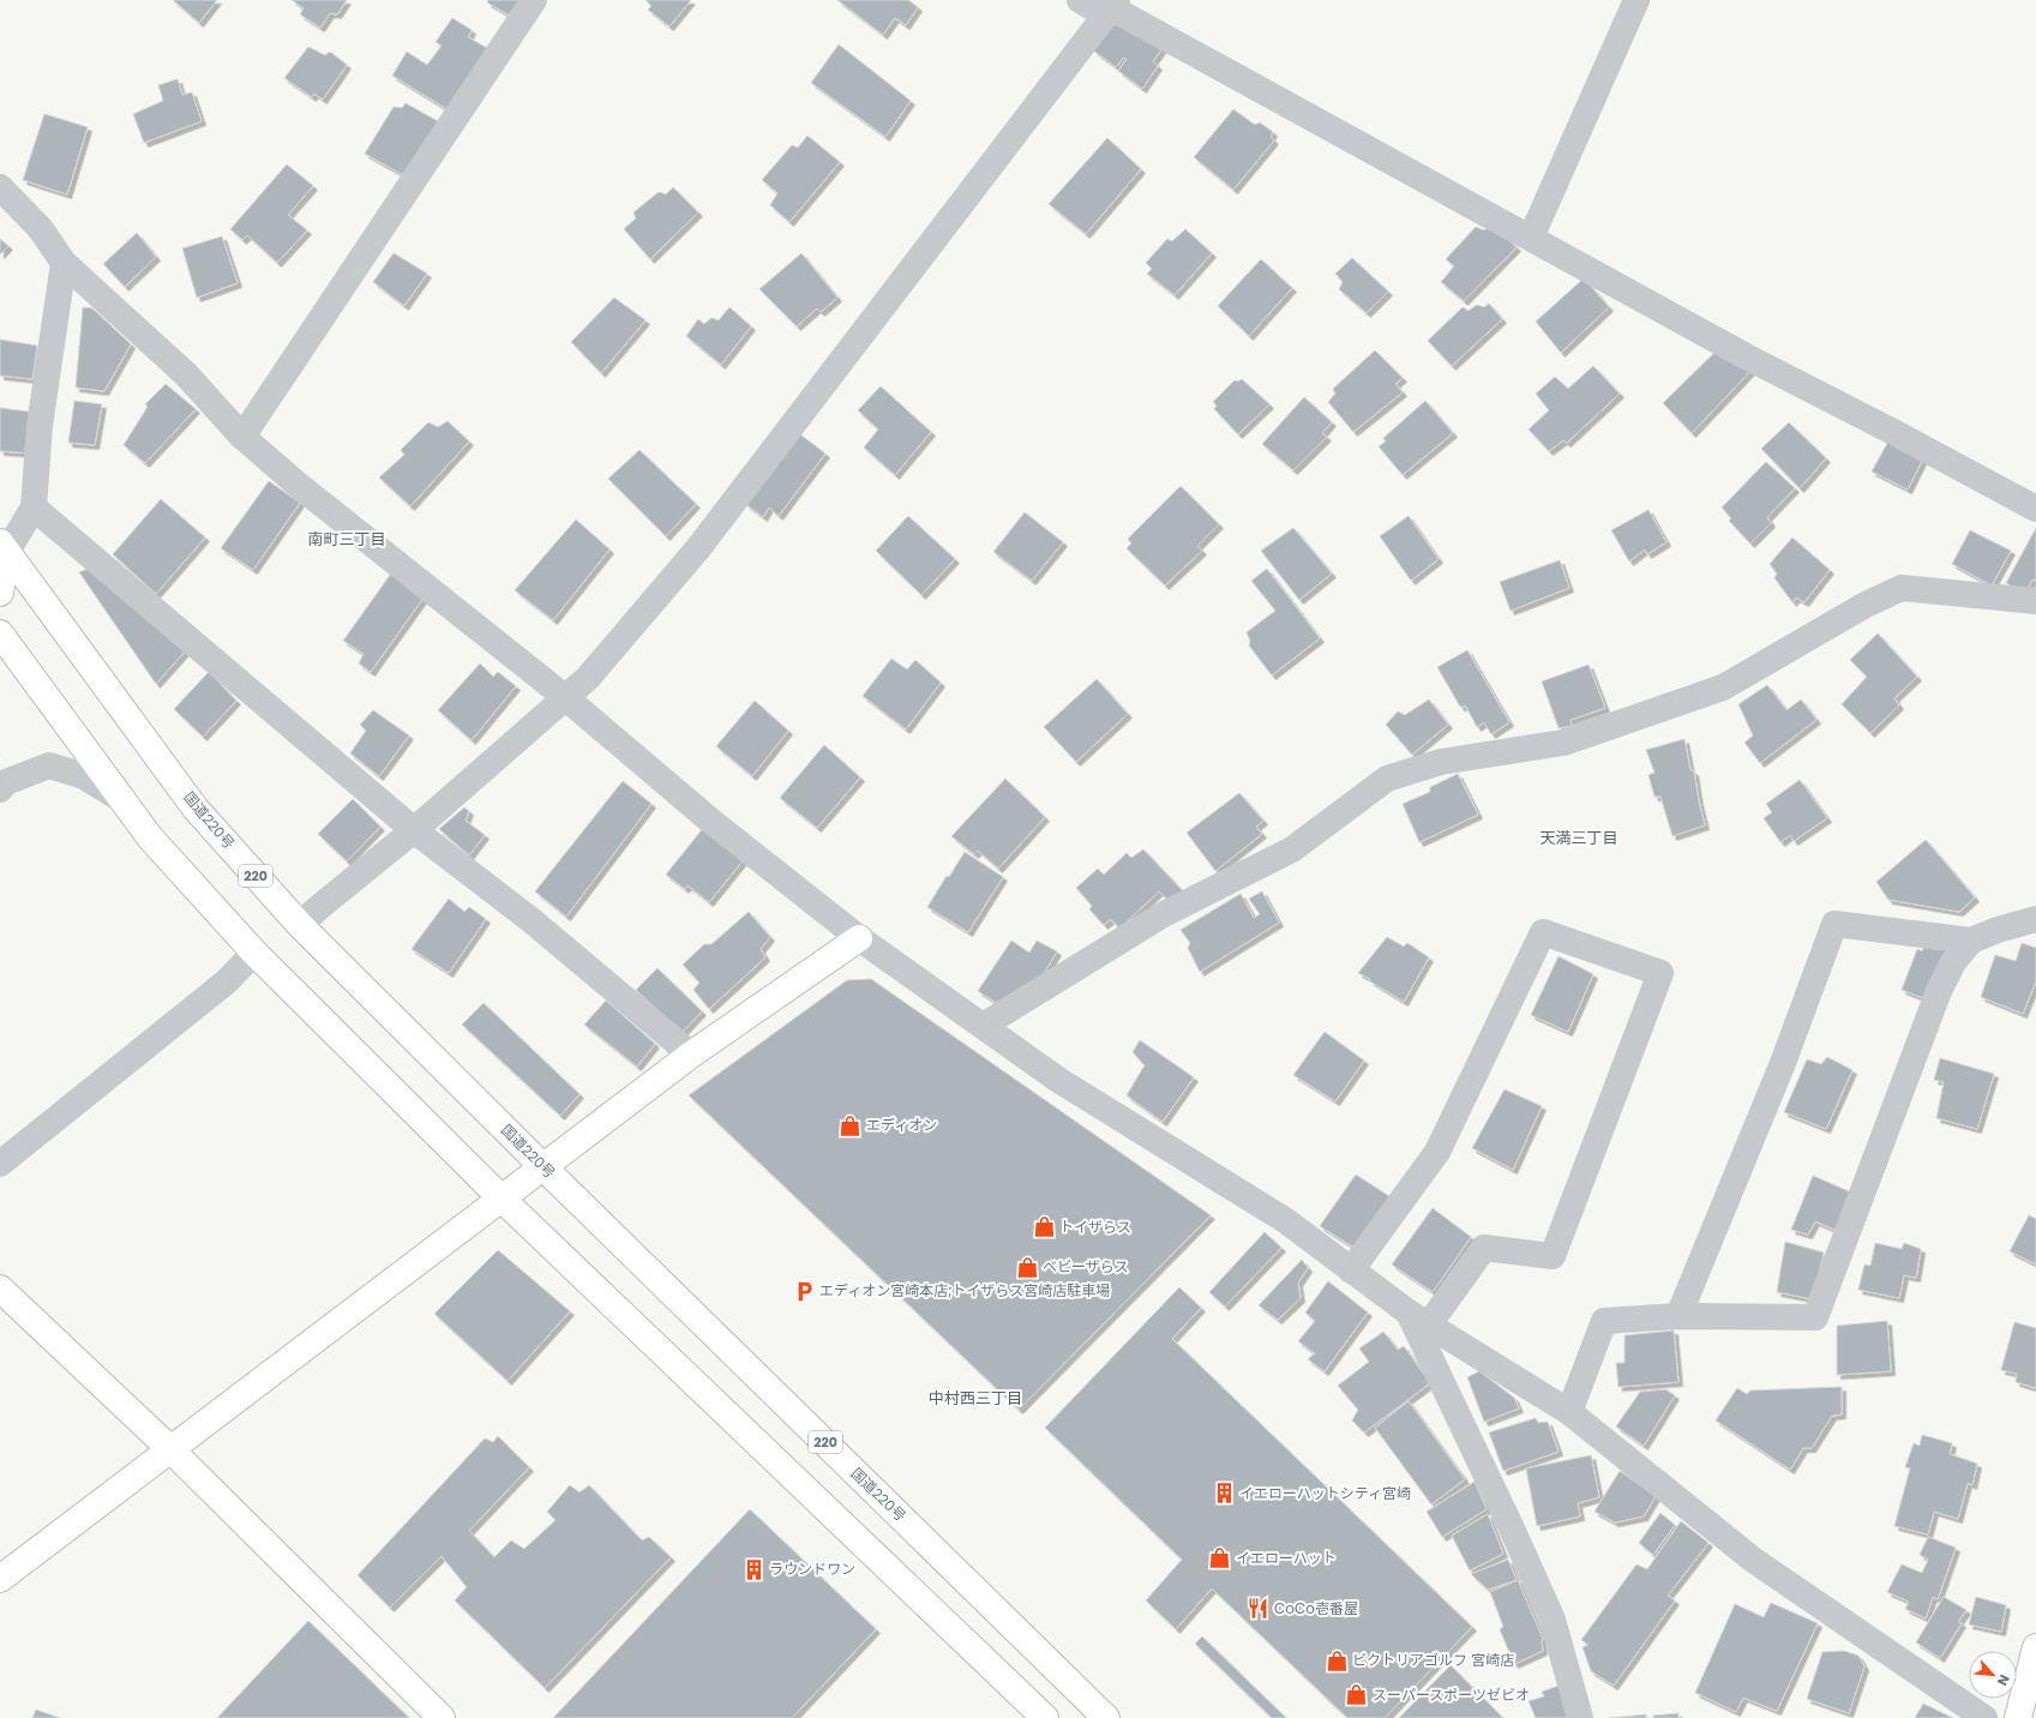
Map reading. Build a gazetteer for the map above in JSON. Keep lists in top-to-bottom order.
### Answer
{
  "streets": {
    "main road": ["国道220号", "220"]
  },
  "districts": ["南町三丁目", "天満三丁目", "中村西三丁目"],
  "places": {
    "shop": [
      "エディオン",
      "トイザらス",
      "ベビーザらス",
      "イエローハット",
      "ビクトリアゴルフ 宮崎店",
      "スーパースポーツゼビオ"
    ],
    "parking": ["エディオン宮崎本店;トイザらス宮崎店駐車場"],
    "building": ["イエローハットシティ宮崎", "ラウンドワン"],
    "restaurant": ["CoCo壱番屋"]
  },
  "north": "bottom right"
}
